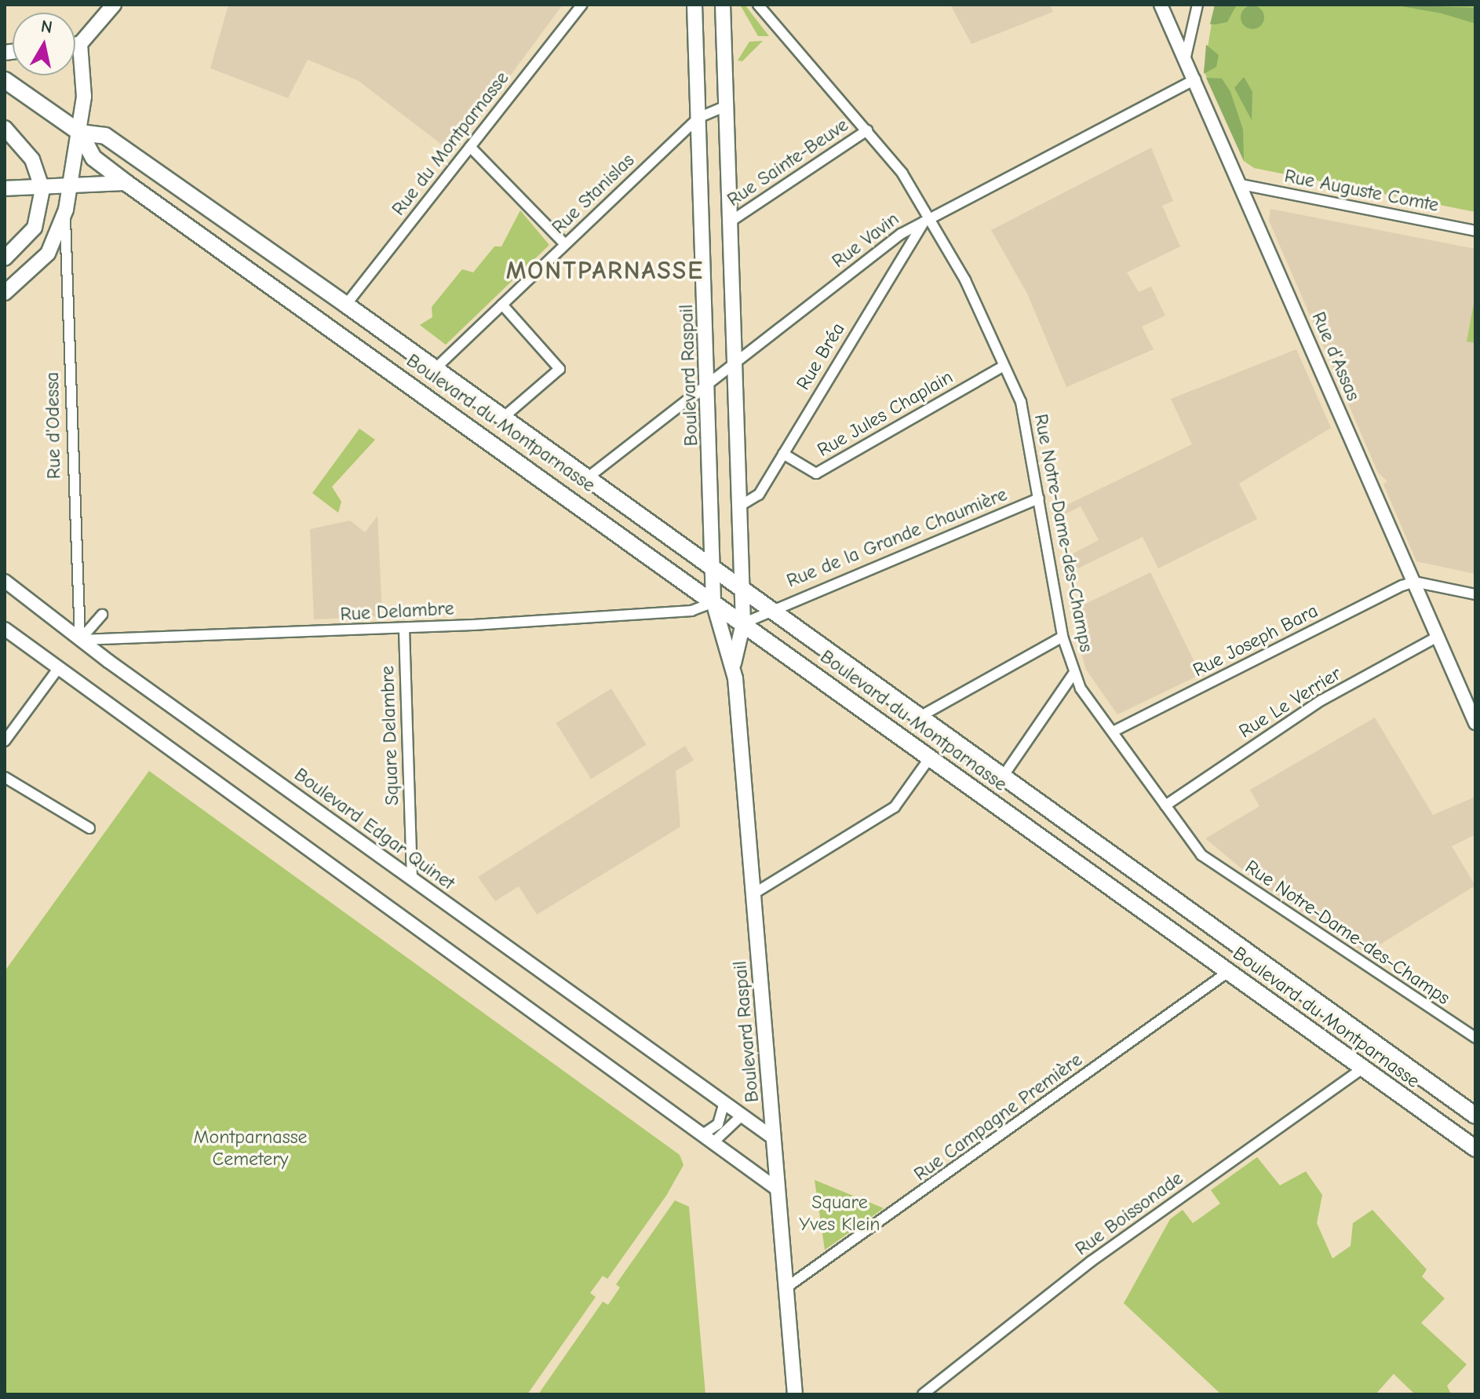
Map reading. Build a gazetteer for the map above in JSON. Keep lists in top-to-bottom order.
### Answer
{
  "streets": {
    "main road": ["Boulevard Raspail", "Boulevard du Montparnasse"],
    "street": [
      "Rue du Montparnasse",
      "Rue Sainte-Beuve",
      "Rue Auguste Comte",
      "Rue Stanislas",
      "Rue Vavin",
      "Rue Bréa",
      "Rue d'Assas",
      "Rue Jules Chaplain",
      "Rue d'Odessa",
      "Rue Notre-Dame-des-Champs",
      "Rue de la Grande Chaumière",
      "Rue Delambre",
      "Rue Joseph Bara",
      "Rue Le Verrier",
      "Square Delambre",
      "Boulevard Edgar Quinet",
      "Rue Campagne Première",
      "Rue Boissonade"
    ]
  },
  "crossings": [
    ["Rue du Montparnasse", "Boulevard du Montparnasse"],
    ["Rue Sainte-Beuve", "Boulevard Raspail"],
    ["Rue Sainte-Beuve", "Rue Notre-Dame-des-Champs"],
    ["Rue Auguste Comte", "Rue d'Assas"],
    ["Rue Stanislas", "Boulevard Raspail"],
    ["Rue Stanislas", "Boulevard du Montparnasse"],
    ["Rue Vavin", "Rue Bréa"],
    ["Rue Vavin", "Rue d'Assas"],
    ["Rue Vavin", "Boulevard Raspail"],
    ["Rue Vavin", "Boulevard du Montparnasse"],
    ["Rue Vavin", "Rue Notre-Dame-des-Champs"],
    ["Rue Bréa", "Boulevard Raspail"],
    ["Rue Bréa", "Rue Jules Chaplain"],
    ["Rue Bréa", "Rue Notre-Dame-des-Champs"],
    ["Rue d'Assas", "Rue Joseph Bara"],
    ["Rue d'Assas", "Rue Le Verrier"],
    ["Boulevard Raspail", "Boulevard du Montparnasse"],
    ["Boulevard Raspail", "Rue Delambre"],
    ["Boulevard Raspail", "Boulevard Edgar Quinet"],
    ["Boulevard Raspail", "Rue Campagne Première"],
    ["Rue Jules Chaplain", "Rue Notre-Dame-des-Champs"],
    ["Boulevard du Montparnasse", "Rue de la Grande Chaumière"],
    ["Boulevard du Montparnasse", "Rue Delambre"],
    ["Boulevard du Montparnasse", "Rue Campagne Première"],
    ["Boulevard du Montparnasse", "Rue Boissonade"],
    ["Rue d'Odessa", "Rue Delambre"],
    ["Rue d'Odessa", "Boulevard Edgar Quinet"],
    ["Rue Notre-Dame-des-Champs", "Rue de la Grande Chaumière"],
    ["Rue Notre-Dame-des-Champs", "Rue Joseph Bara"],
    ["Rue Notre-Dame-des-Champs", "Rue Le Verrier"],
    ["Rue Delambre", "Square Delambre"],
    ["Rue Delambre", "Boulevard Edgar Quinet"],
    ["Square Delambre", "Boulevard Edgar Quinet"]
  ],
  "districts": ["MONTPARNASSE"],
  "parks": ["Montparnasse Cemetery", "Square Yves Klein"],
  "north": "top"
}
